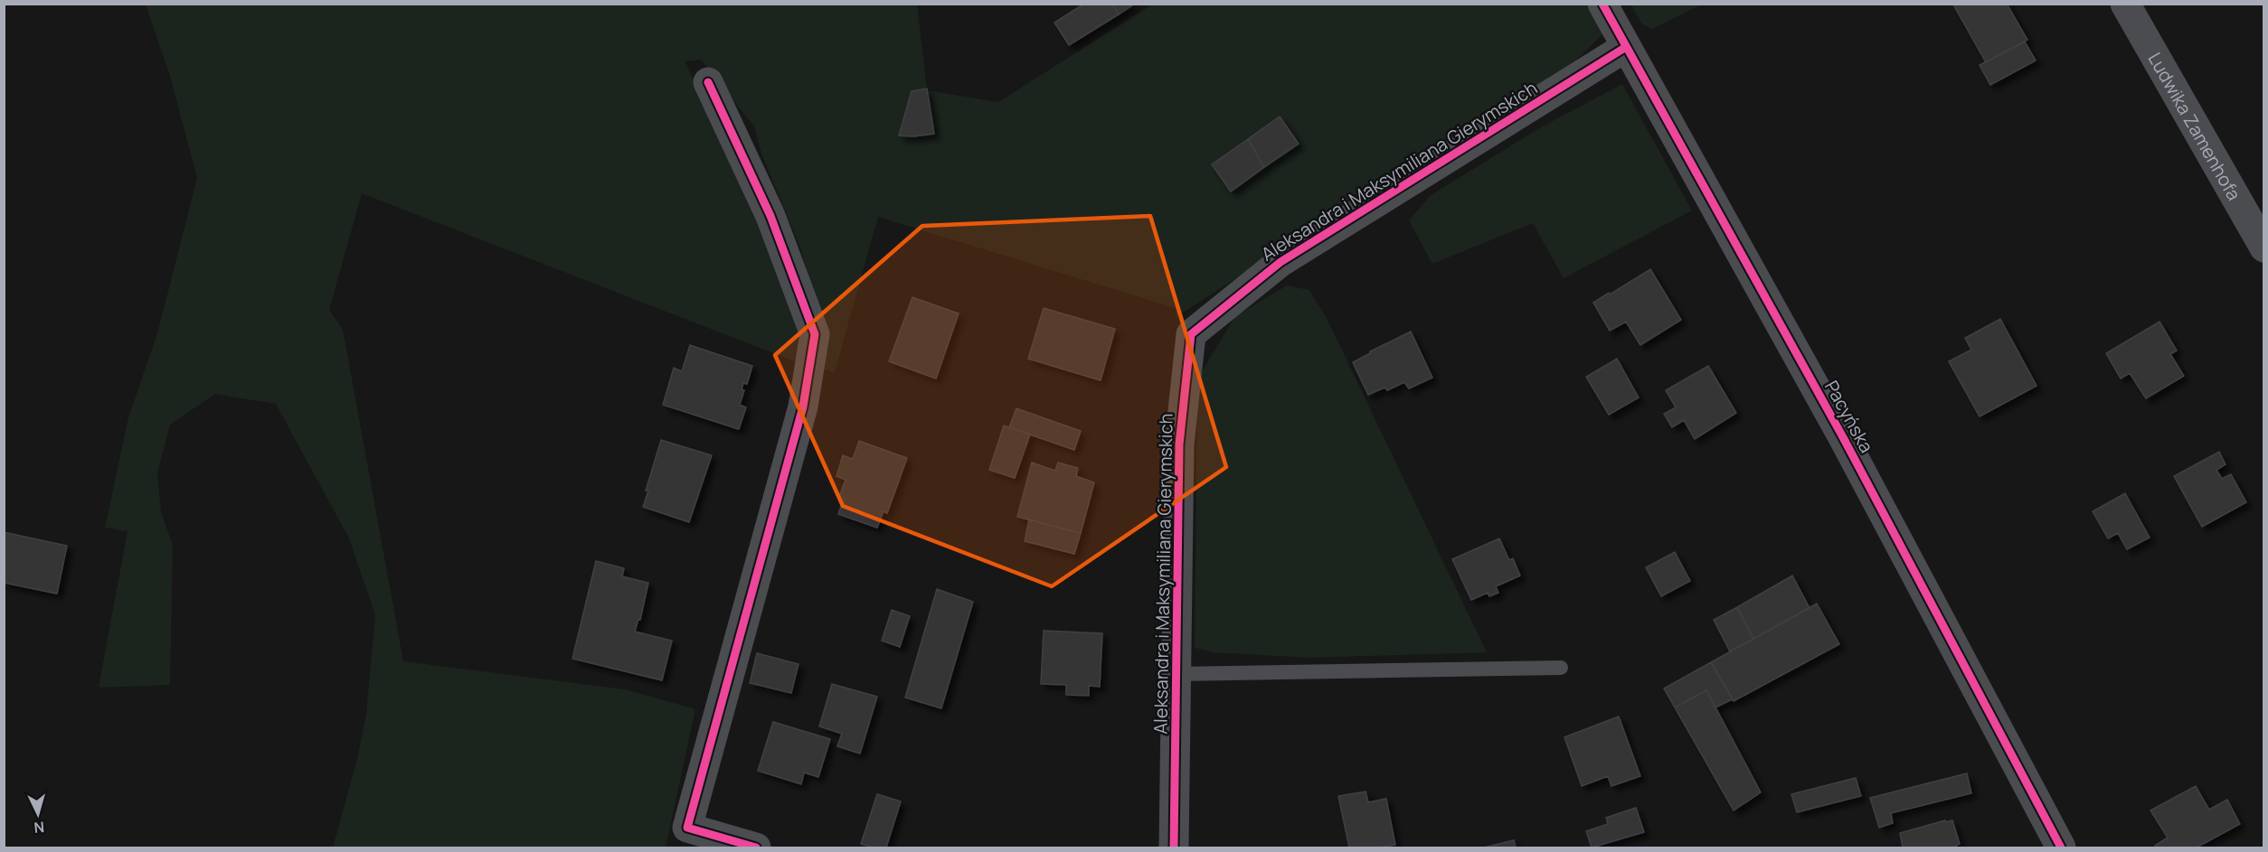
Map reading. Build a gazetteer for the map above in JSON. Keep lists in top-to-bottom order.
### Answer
{
  "streets": {
    "street": ["Ludwika Zamenhofa", "Aleksandra i Maksymiliana Gierymskich", "Pacyńska"]
  },
  "crossings": [
    ["Aleksandra i Maksymiliana Gierymskich", "Pacyńska"]
  ],
  "north": "bottom"
}
